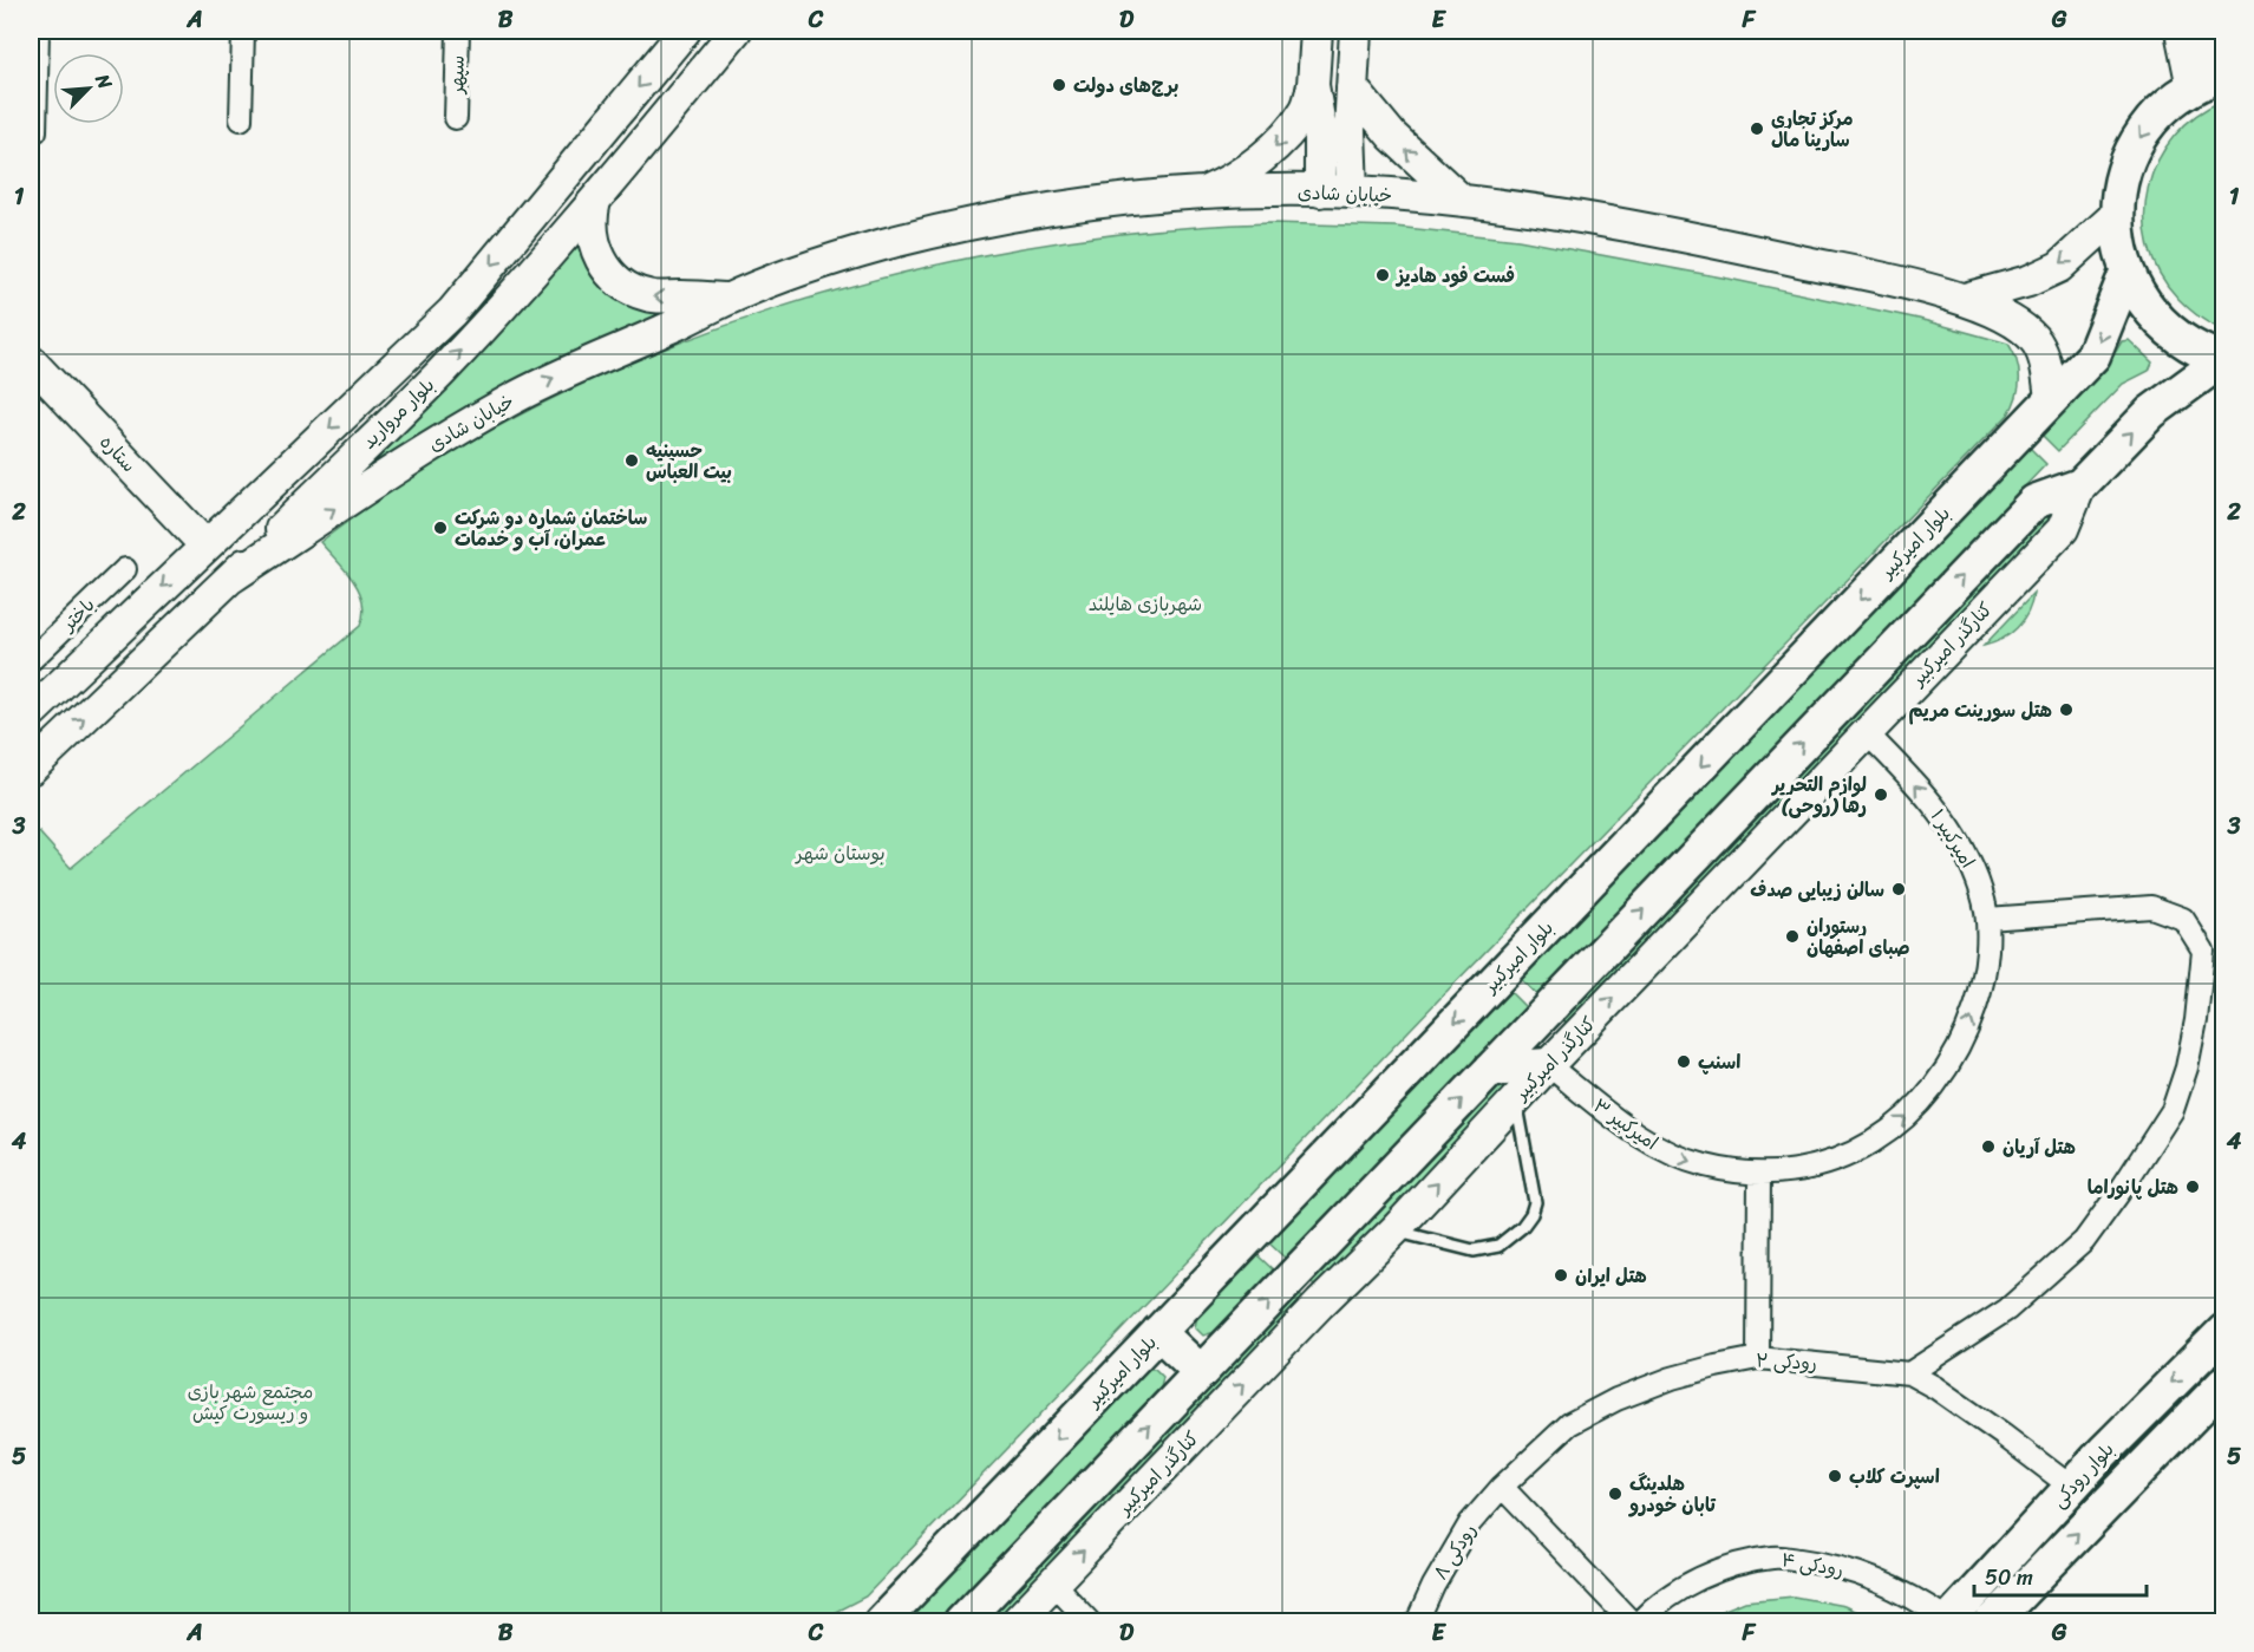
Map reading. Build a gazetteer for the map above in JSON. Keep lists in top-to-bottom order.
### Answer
{
  "streets": {
    "main road": ["بلوار امیرکبیر", "بلوار رودکی"],
    "street": [
      "سپهر",
      "خیابان شادی",
      "بلوار مروارید",
      "ستاره",
      "باختر",
      "کنارگذر امیرکبیر",
      "امیرکبیر ۱",
      "امیرکبیر ۳",
      "رودکی ۲",
      "رودکی ۸",
      "رودکی ۴"
    ]
  },
  "crossings": [
    ["خیابان شادی", "بلوار مروارید"],
    ["خیابان شادی", "بلوار امیرکبیر"],
    ["بلوار مروارید", "ستاره"],
    ["کنارگذر امیرکبیر", "امیرکبیر ۱"],
    ["کنارگذر امیرکبیر", "امیرکبیر ۳"],
    ["امیرکبیر ۱", "امیرکبیر ۳"],
    ["رودکی ۲", "بلوار رودکی"],
    ["رودکی ۲", "رودکی ۸"],
    ["بلوار رودکی", "رودکی ۴"]
  ],
  "one_way": ["کنارگذر امیرکبیر", "امیرکبیر ۱", "امیرکبیر ۳"],
  "parks": ["شهربازی هایلند", "بوستان شهر", "مجتمع شهر بازی و ریسورت کیش"],
  "places": [
    "برج‌های دولت",
    "مرکز تجاری سارینا مال",
    "فست فود هادیز",
    "حسینیه بیت العباس",
    "ساختمان شماره دو شرکت عمران، آب و خدمات",
    "هتل سورینت مريم",
    "لوازم التحریر رها (روحی)",
    "سالن زیبایی صدف",
    "رستوران صبای اصفهان",
    "اسنپ",
    "هتل آریان",
    "هتل پانوراما",
    "هتل ایران",
    "اسپرت کلاب",
    "هلدینگ تابان خودرو"
  ],
  "scale_bar": "50 m",
  "north": "top right",
  "grid": {
    "columns": [
      "A",
      "B",
      "C",
      "D",
      "E",
      "F",
      "G"
    ],
    "rows": [
      "1",
      "2",
      "3",
      "4",
      "5"
    ]
  }
}
